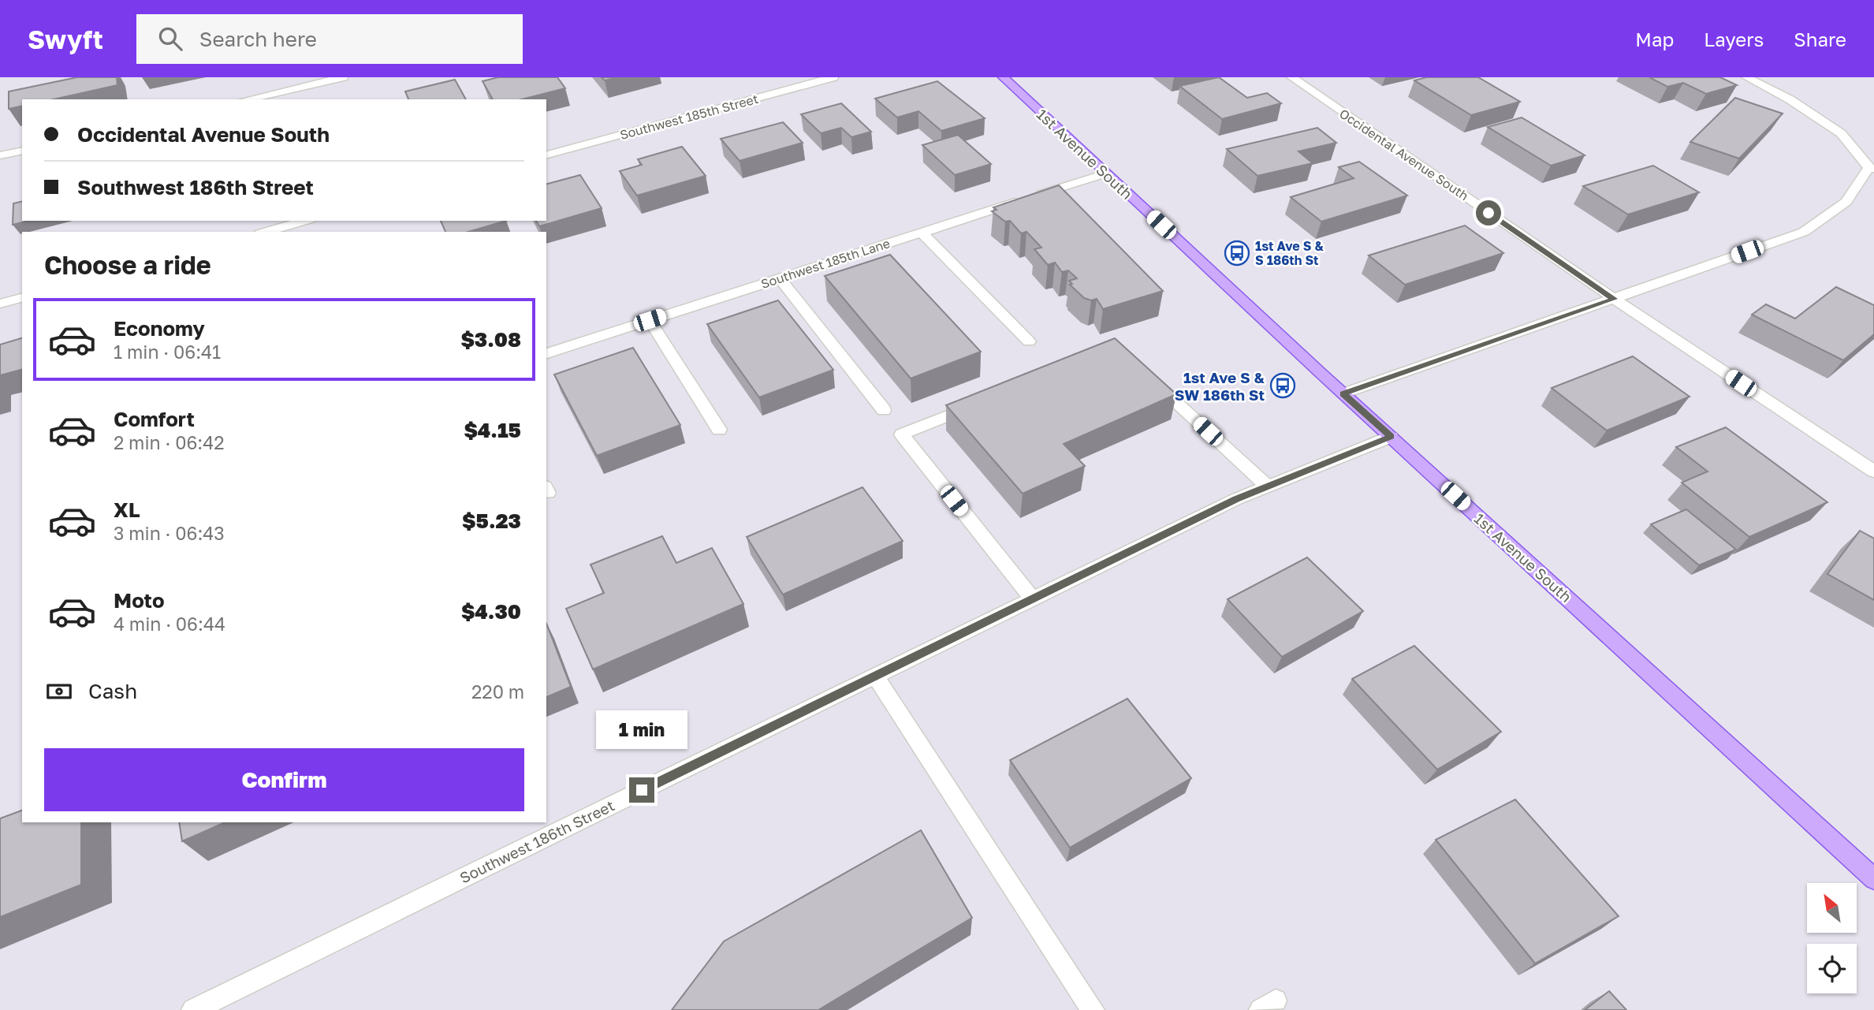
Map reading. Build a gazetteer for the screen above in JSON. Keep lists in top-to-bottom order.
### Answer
{
  "streets": {
    "main road": ["1st Avenue South"],
    "street": [
      "Southwest 185th Street",
      "Occidental Avenue South",
      "Southwest 185th Lane",
      "Southwest 186th Street"
    ]
  },
  "crossings": [
    ["1st Avenue South", "Southwest 185th Lane"],
    ["1st Avenue South", "Southwest 186th Street"]
  ],
  "places": {
    "bus stop": ["1st Ave S & S 186th St", "1st Ave S & SW 186th St"]
  },
  "north": "top left",
  "page": {
    "header": "Swyft",
    "search": "Search here",
    "nav": ["Map", "Layers", "Share"],
    "banner": ["Occidental Avenue South", "Southwest 186th Street"],
    "heading": "Choose a ride",
    "list": [
      {
        "name": "Economy",
        "note": "1 min · 06:41",
        "value": "$3.08"
      },
      {
        "name": "Comfort",
        "note": "2 min · 06:42",
        "value": "$4.15"
      },
      {
        "name": "XL",
        "note": "3 min · 06:43",
        "value": "$5.23"
      },
      {
        "name": "Moto",
        "note": "4 min · 06:44",
        "value": "$4.30"
      }
    ],
    "pay": ["Cash", "220 m"],
    "bubble": "1 min",
    "buttons": "Confirm"
  }
}
